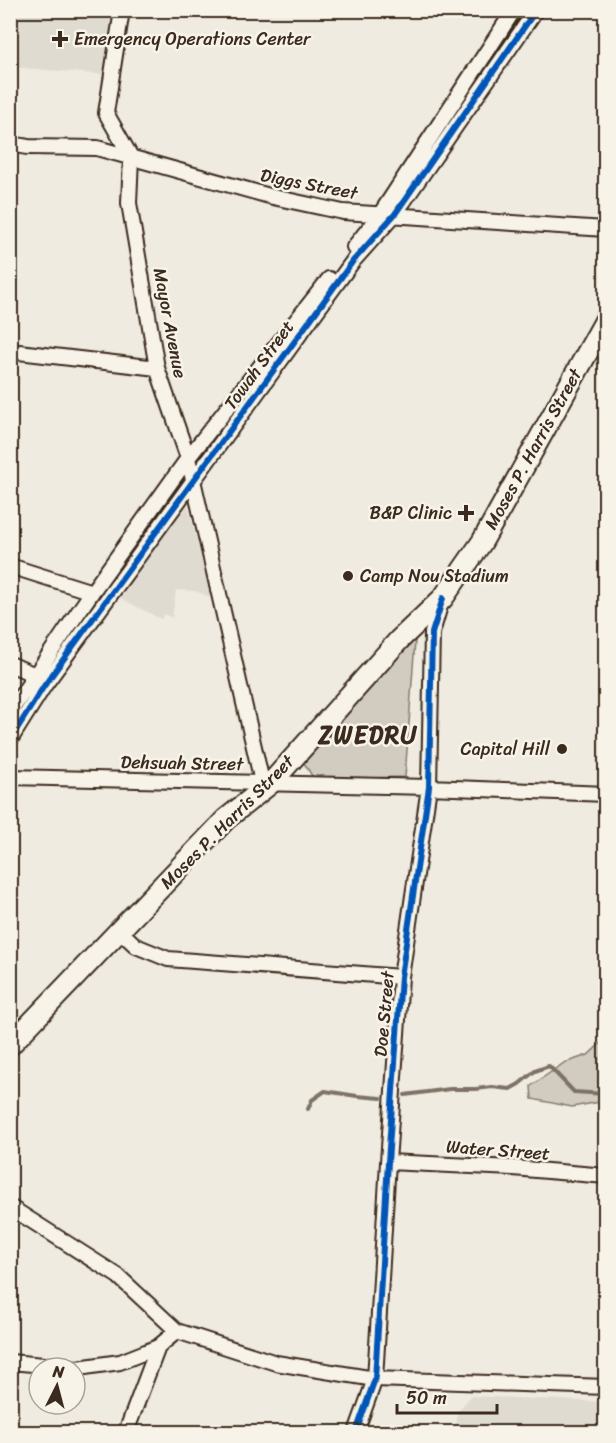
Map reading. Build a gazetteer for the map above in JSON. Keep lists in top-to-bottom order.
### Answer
{
  "streets": {
    "highway": ["Moses P. Harris Street"],
    "street": [
      "Diggs Street",
      "Mayor Avenue",
      "Towah Street",
      "Dehsuah Street",
      "Doe Street",
      "Water Street"
    ]
  },
  "crossings": [
    ["Diggs Street", "Mayor Avenue"],
    ["Diggs Street", "Towah Street"],
    ["Mayor Avenue", "Towah Street"],
    ["Mayor Avenue", "Moses P. Harris Street"],
    ["Mayor Avenue", "Dehsuah Street"],
    ["Moses P. Harris Street", "Dehsuah Street"],
    ["Moses P. Harris Street", "Doe Street"],
    ["Dehsuah Street", "Doe Street"],
    ["Doe Street", "Water Street"]
  ],
  "districts": ["ZWEDRU"],
  "places": {
    "health": ["Emergency Operations Center", "B&P Clinic"],
    "other": ["Camp Nou Stadium", "Capital Hill"]
  },
  "scale_bar": "50 m",
  "north": "top"
}
